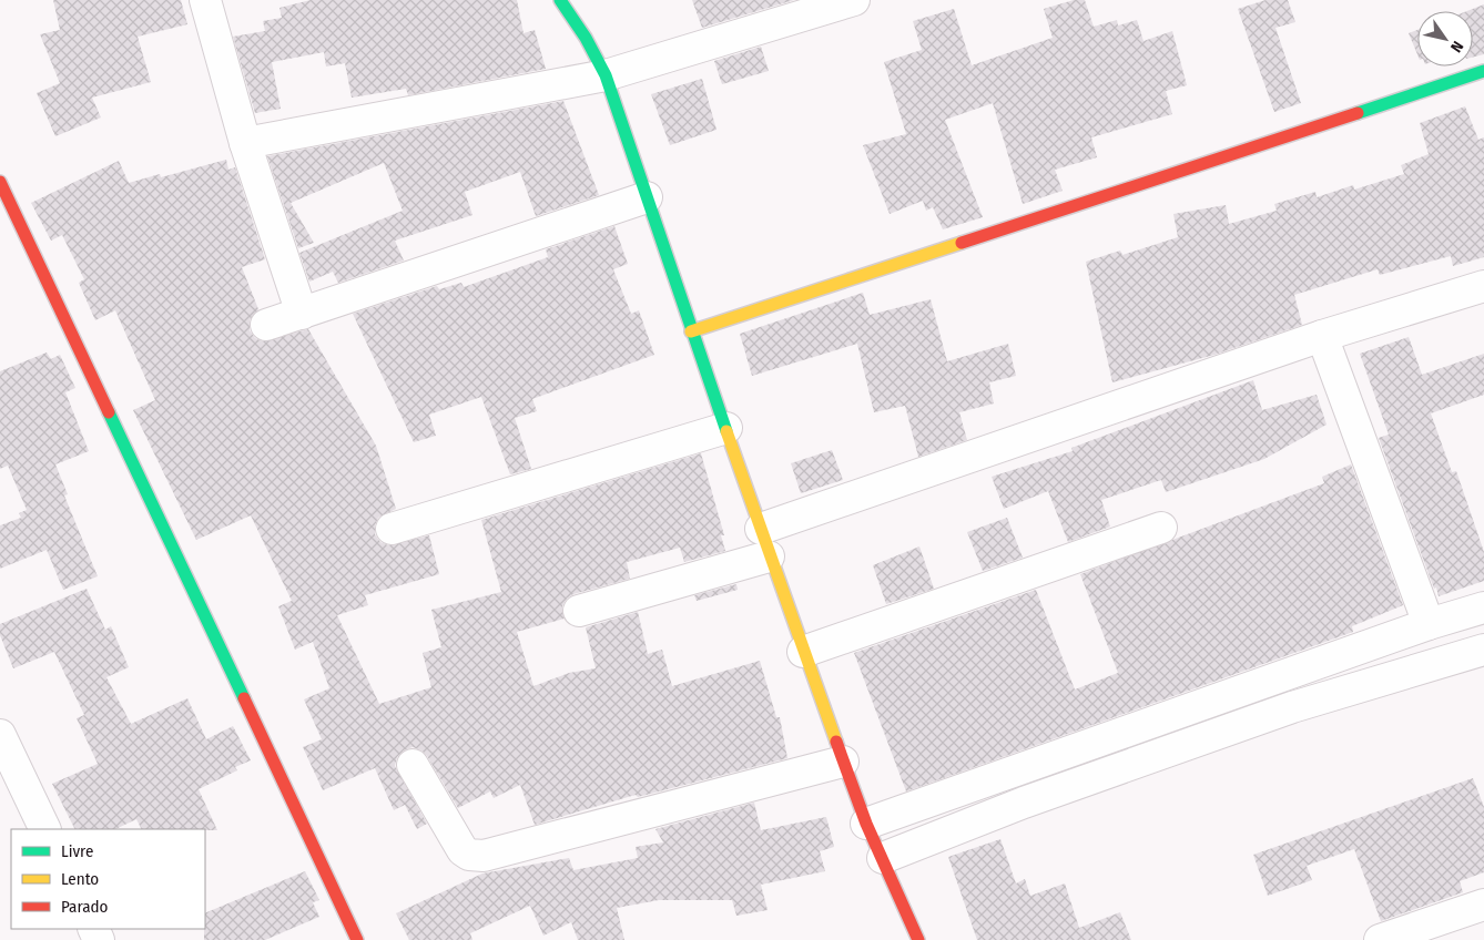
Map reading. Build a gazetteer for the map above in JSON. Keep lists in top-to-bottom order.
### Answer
{
  "legend": ["Livre", "Lento", "Parado"],
  "north": "bottom right"
}
